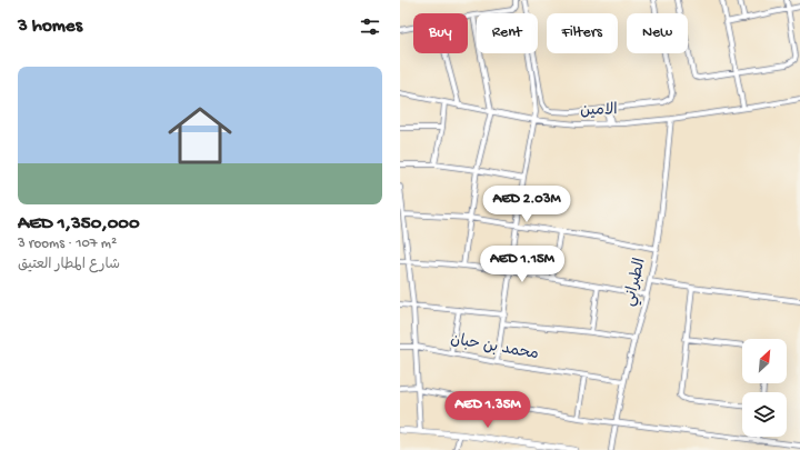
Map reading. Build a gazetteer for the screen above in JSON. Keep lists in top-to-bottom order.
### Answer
{
  "streets": {
    "street": ["الامين", "الطبراني", "محمد بن حبان"]
  },
  "crossings": [
    ["الامين", "الطبراني"],
    ["الطبراني", "محمد بن حبان"]
  ],
  "north": "top right",
  "page": {
    "heading": "3 homes",
    "chip": [
      "Buy",
      "Rent",
      "Filters",
      "New"
    ],
    "list": [
      {
        "name": "AED 1,350,000",
        "note": "3 rooms · 107 m² · شارع المطار العتيق"
      }
    ],
    "price": ["AED 2.03M", "AED 1.15M", "AED 1.35M"]
  }
}
